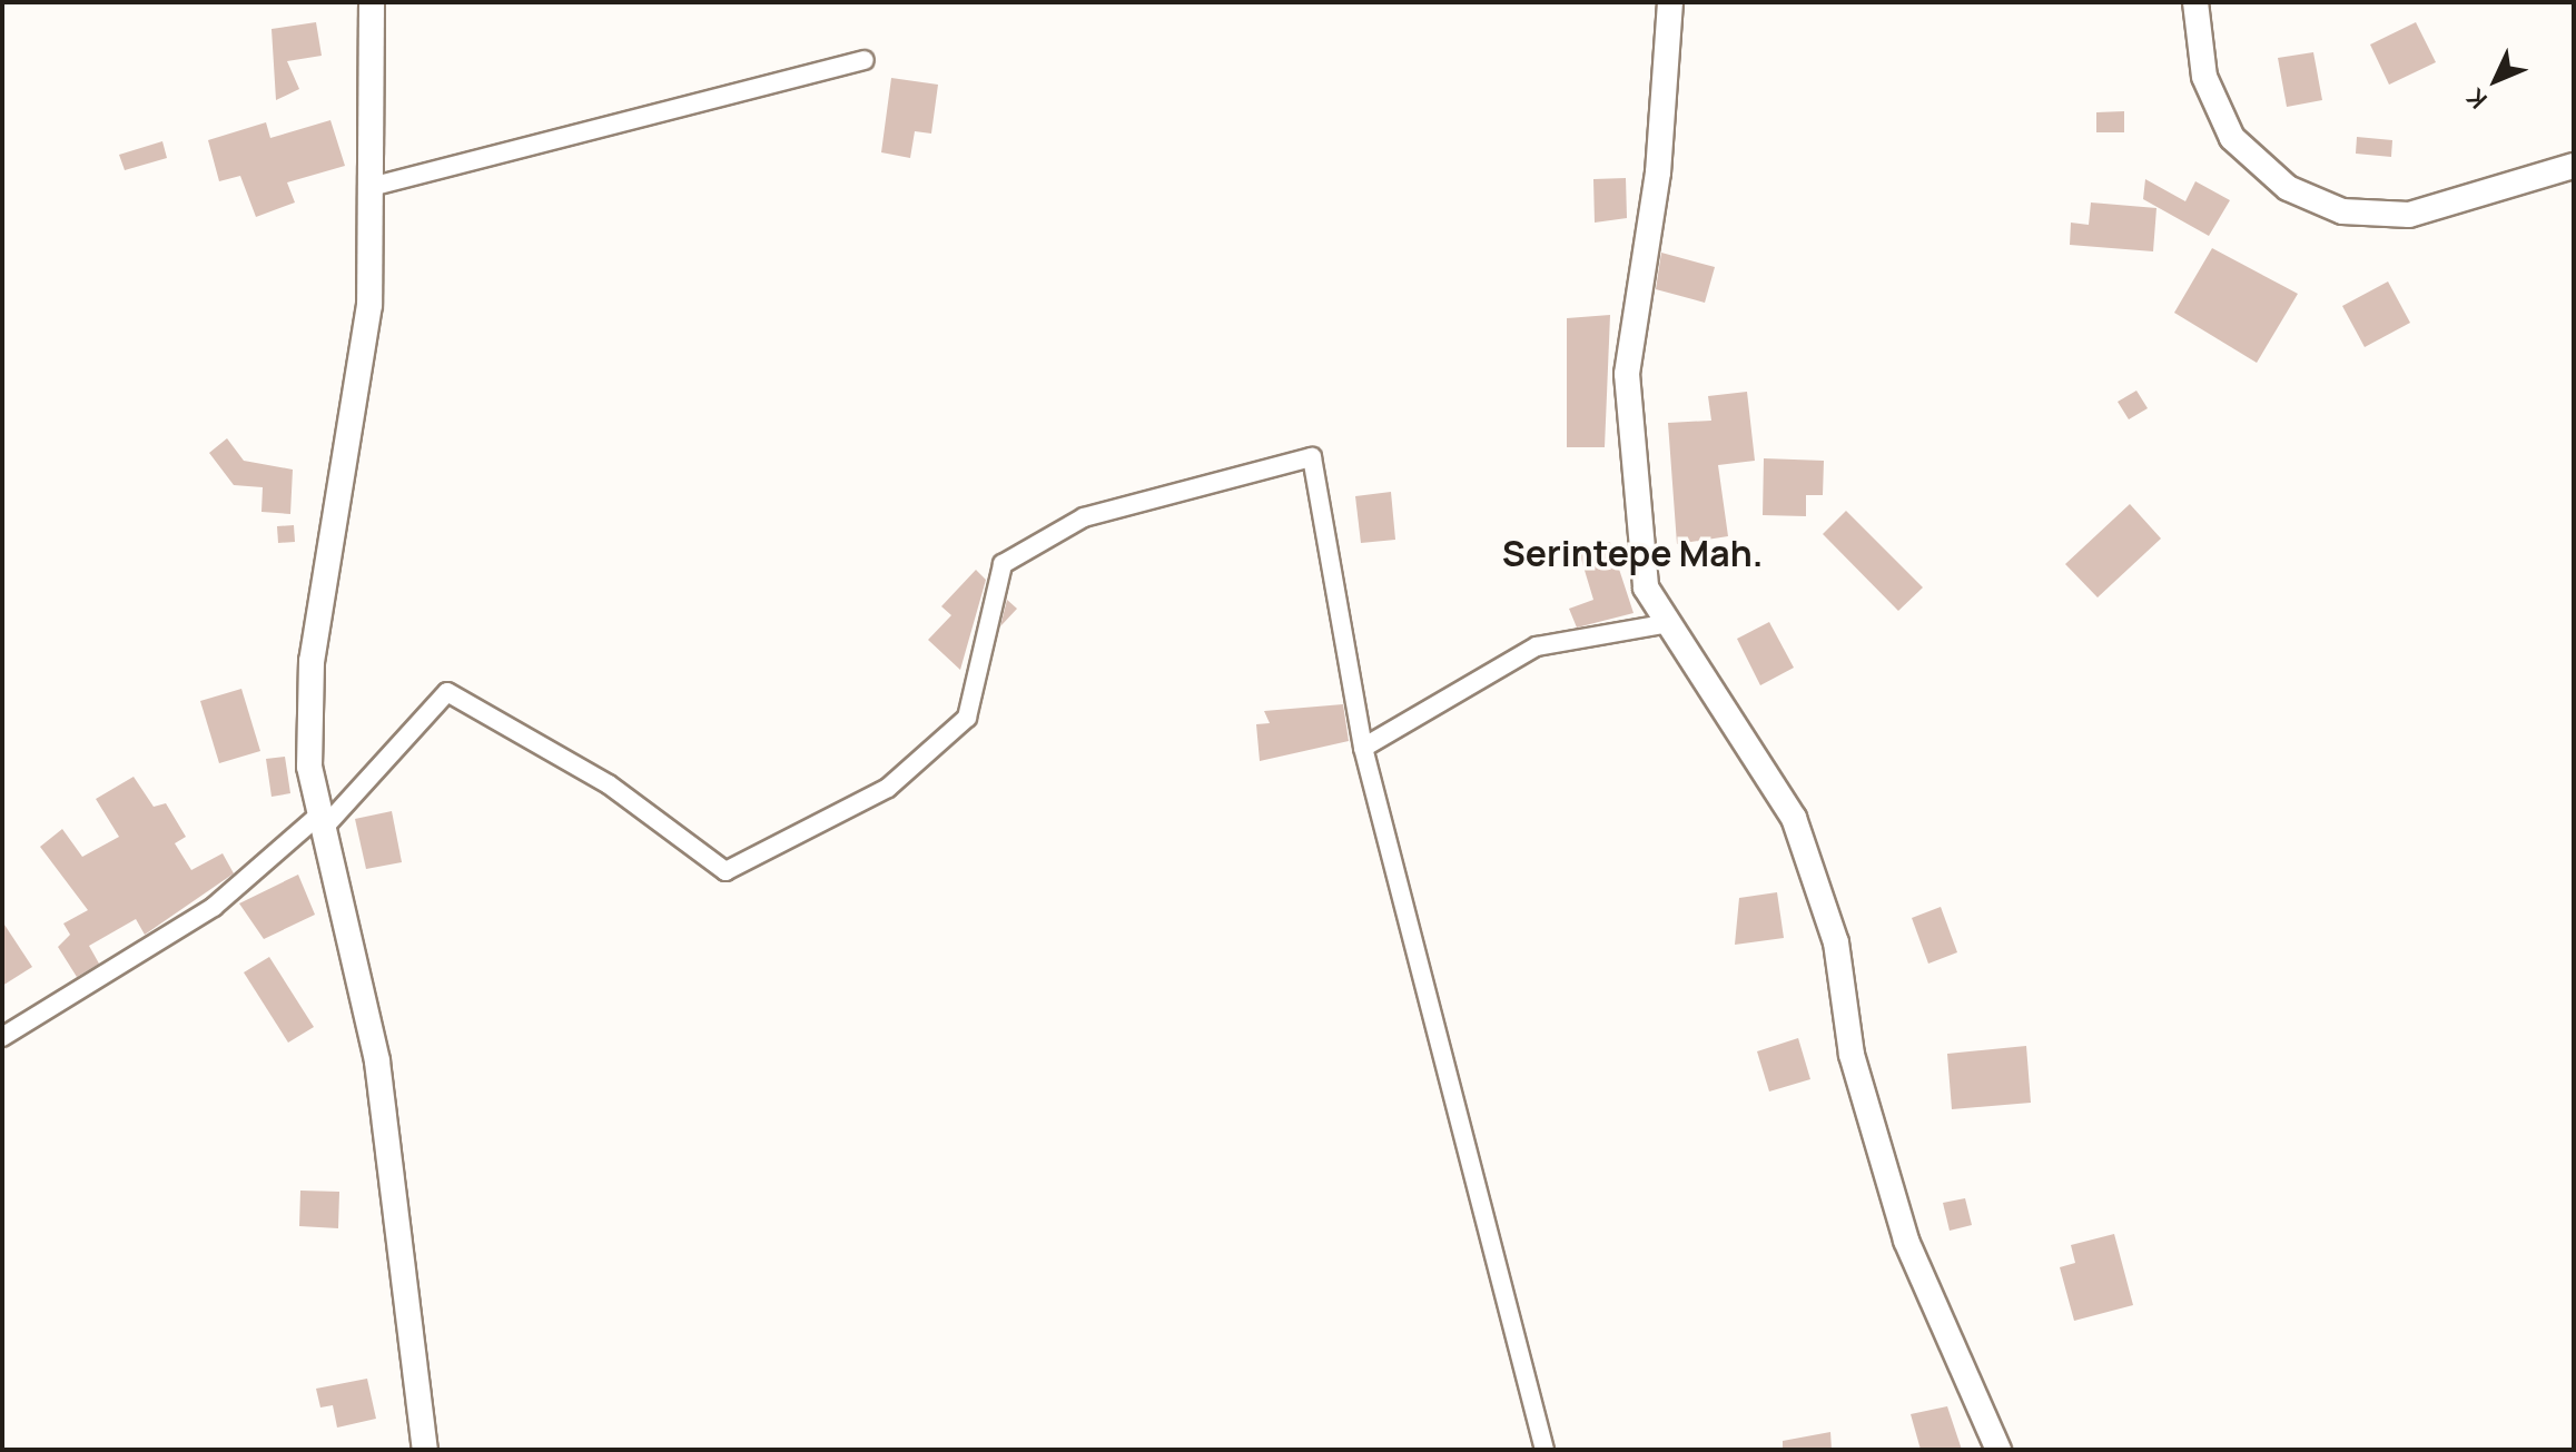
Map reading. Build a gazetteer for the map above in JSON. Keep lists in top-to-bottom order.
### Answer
{
  "districts": ["Serintepe Mah."],
  "north": "bottom left"
}
